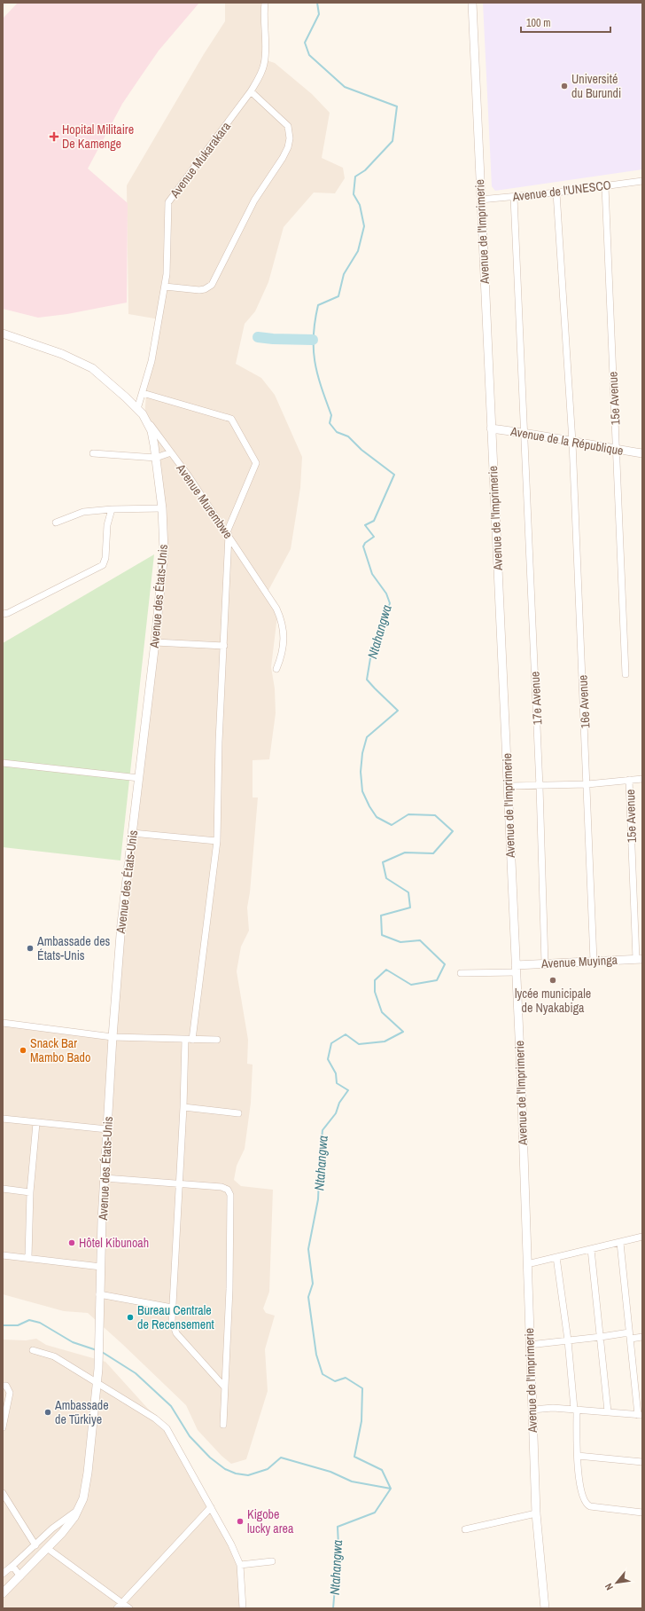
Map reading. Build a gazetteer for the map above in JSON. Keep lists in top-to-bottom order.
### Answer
{
  "streets": {
    "street": [
      "Avenue Mukarakara",
      "Avenue de l'UNESCO",
      "Avenue de l'Imprimerie",
      "15e Avenue",
      "Avenue de la République",
      "Avenue Murembwe",
      "Avenue des États-Unis",
      "17e Avenue",
      "16e Avenue",
      "Avenue Muyinga"
    ]
  },
  "crossings": [
    ["Avenue Mukarakara", "Avenue des États-Unis"],
    ["Avenue de l'UNESCO", "Avenue de l'Imprimerie"],
    ["Avenue de l'UNESCO", "15e Avenue"],
    ["Avenue de l'UNESCO", "17e Avenue"],
    ["Avenue de l'UNESCO", "16e Avenue"],
    ["Avenue de l'Imprimerie", "Avenue de la République"],
    ["Avenue de l'Imprimerie", "Avenue Muyinga"],
    ["15e Avenue", "Avenue de la République"],
    ["15e Avenue", "Avenue Muyinga"],
    ["Avenue de la République", "17e Avenue"],
    ["Avenue de la République", "16e Avenue"],
    ["Avenue Murembwe", "Avenue des États-Unis"],
    ["17e Avenue", "Avenue Muyinga"],
    ["16e Avenue", "Avenue Muyinga"]
  ],
  "water": ["Ntahangwa"],
  "places": {
    "other": [
      "Université du Burundi",
      "Ambassade des États-Unis",
      "lycée municipale de Nyakabiga",
      "Snack Bar Mambo Bado",
      "Hôtel Kibunoah",
      "Bureau Centrale de Recensement",
      "Ambassade de Türkiye",
      "Kigobe lucky area"
    ],
    "health": ["Hopital Militaire De Kamenge"]
  },
  "scale_bar": "100 m",
  "north": "bottom left"
}
